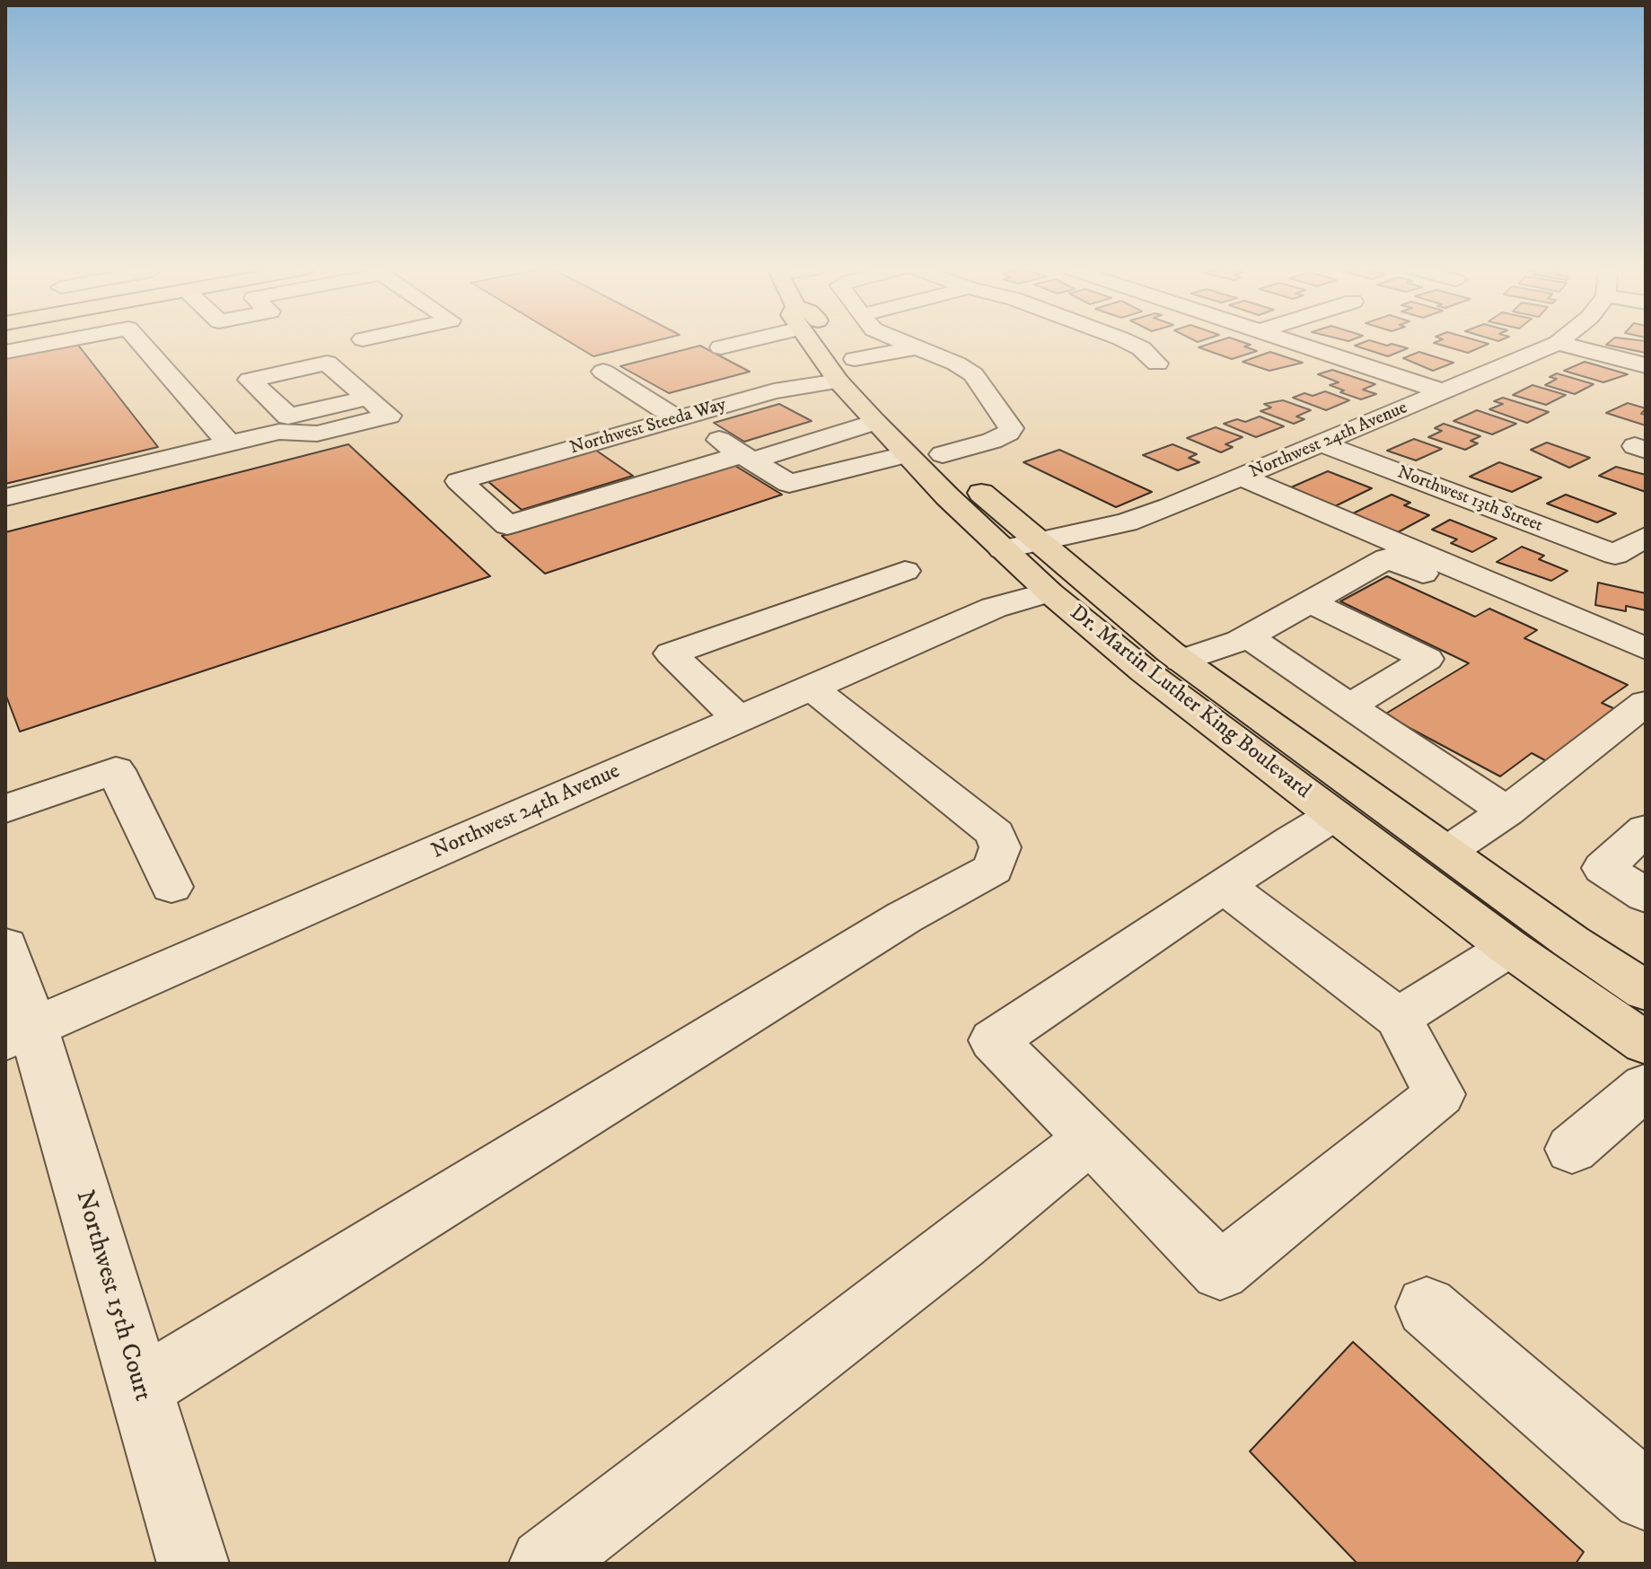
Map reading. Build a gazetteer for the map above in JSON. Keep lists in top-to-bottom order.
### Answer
{
  "streets": {
    "main road": ["Dr. Martin Luther King Boulevard"],
    "street": [
      "Northwest Steeda Way",
      "Northwest 24th Avenue",
      "Northwest 13th Street",
      "Northwest 15th Court"
    ]
  },
  "crossings": [
    ["Northwest Steeda Way", "Dr. Martin Luther King Boulevard"],
    ["Northwest 24th Avenue", "Northwest 13th Street"],
    ["Northwest 24th Avenue", "Dr. Martin Luther King Boulevard"],
    ["Northwest 24th Avenue", "Northwest 15th Court"]
  ]
}
